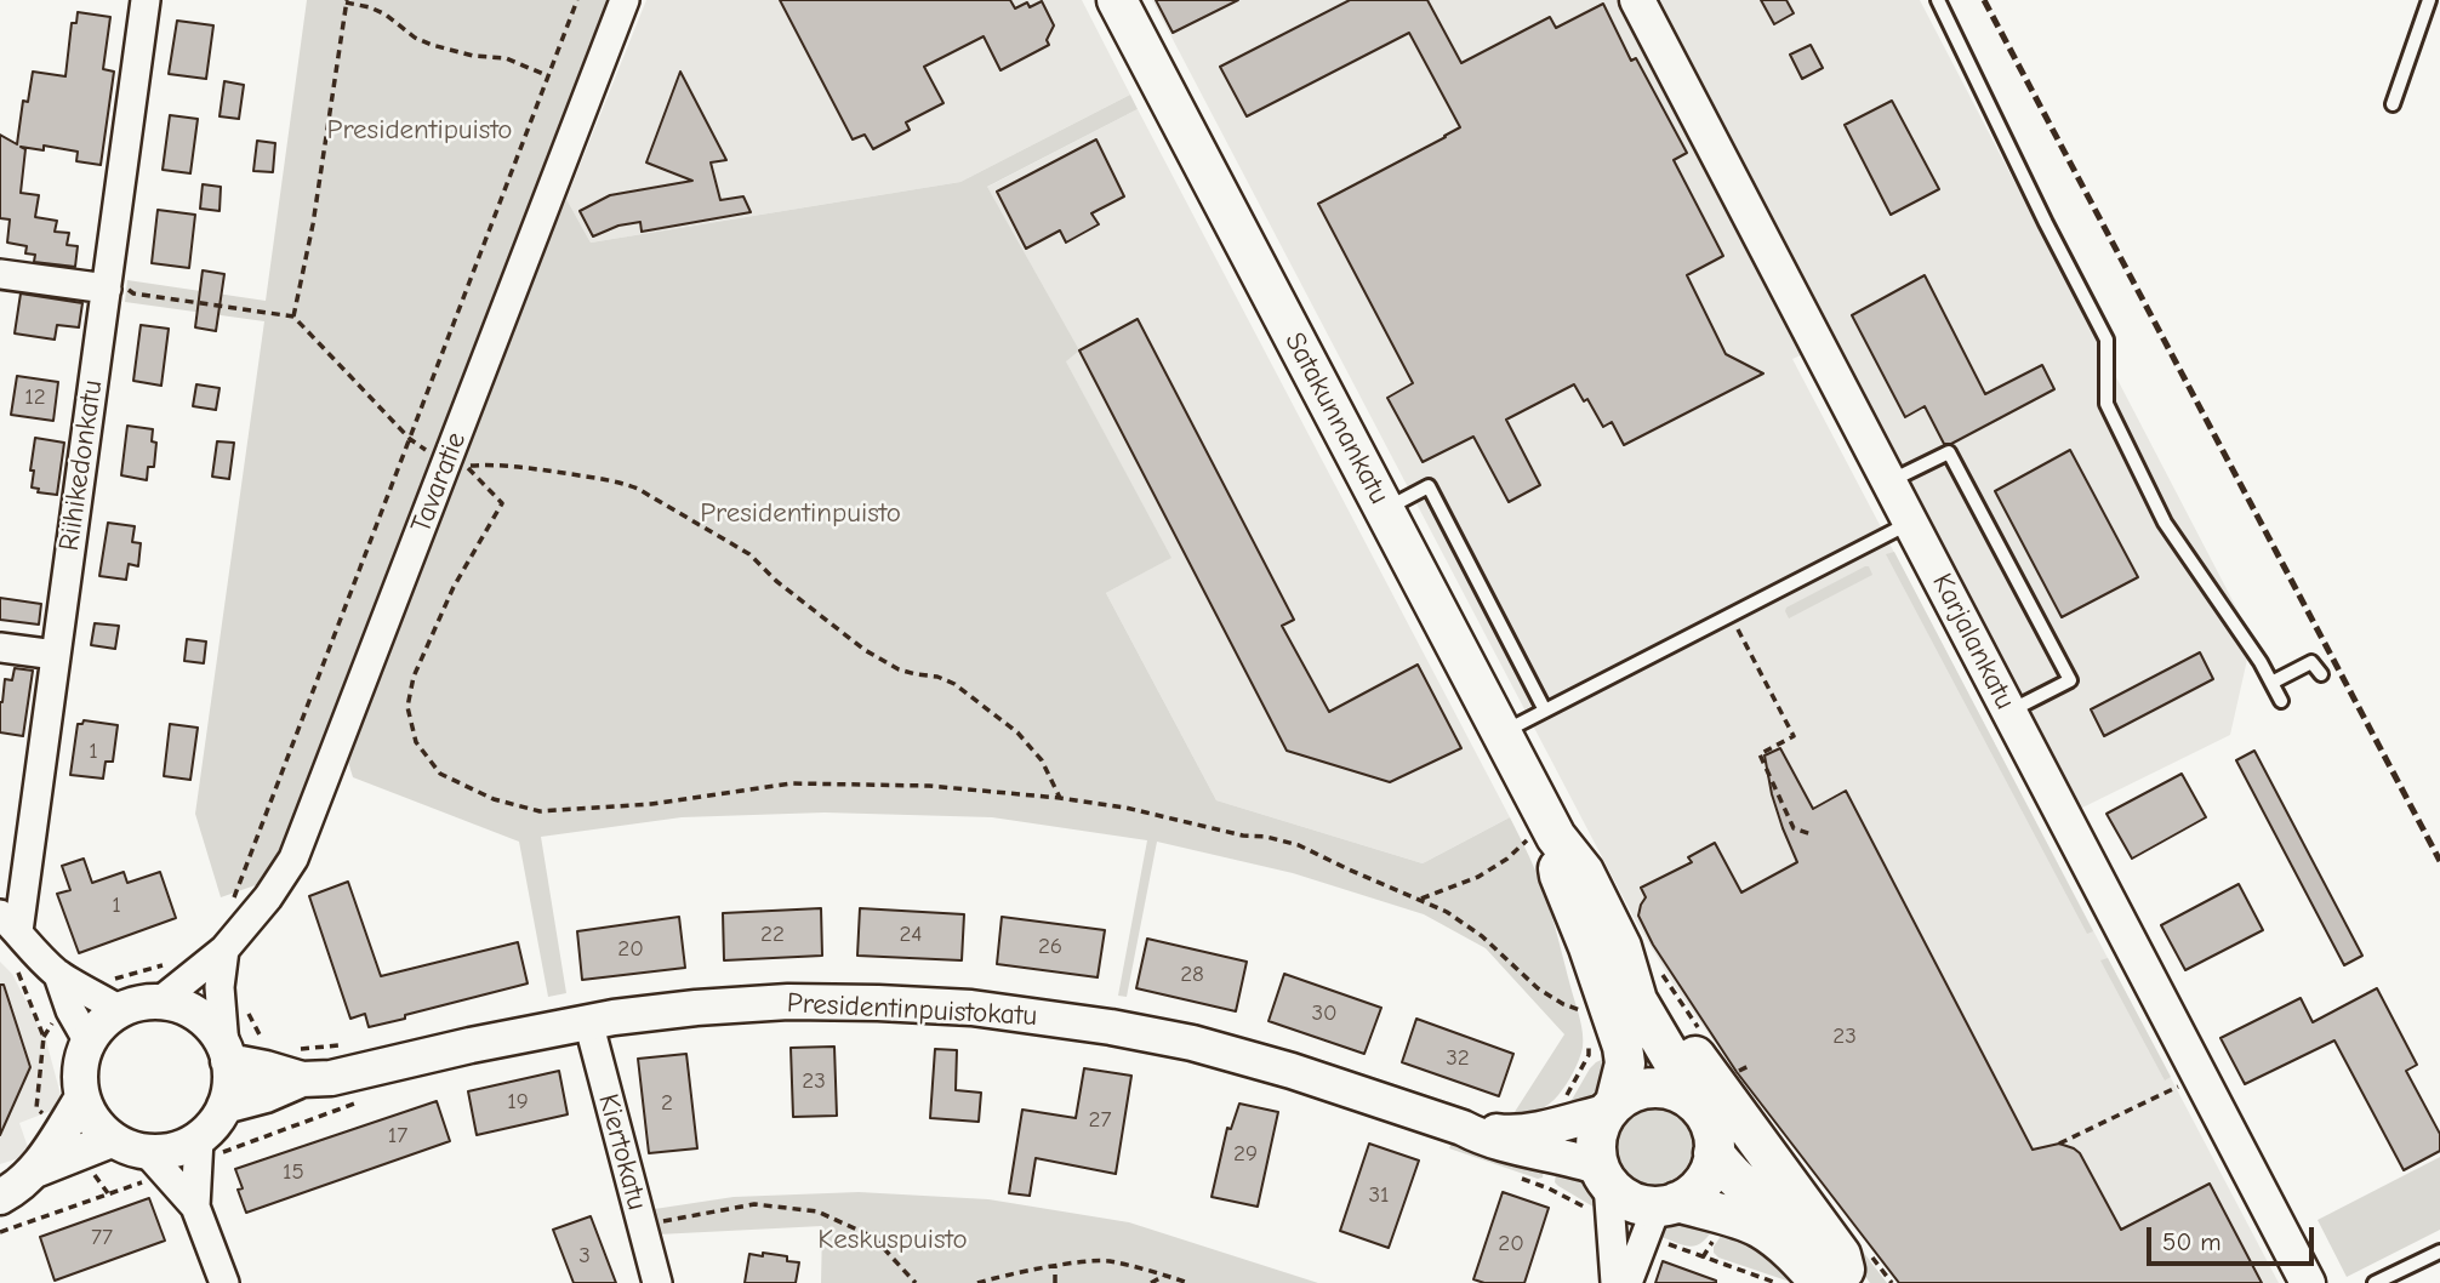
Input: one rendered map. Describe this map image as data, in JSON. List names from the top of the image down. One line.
{"streets":{"main road":["Satakunnankatu"],"street":["Riihikedonkatu","Tavaratie","Karjalankatu","Presidentinpuistokatu","Kiertokatu"]},"crossings":[["Satakunnankatu","Presidentinpuistokatu"],["Tavaratie","Presidentinpuistokatu"],["Presidentinpuistokatu","Kiertokatu"]],"parks":["Presidentipuisto","Presidentinpuisto","Keskuspuisto"],"house_numbers":["12","1","1","22","24","26","20","28","30","23","32","23","19","2","27","17","29","15","31","77","20","3"],"scale_bar":"50 m"}
